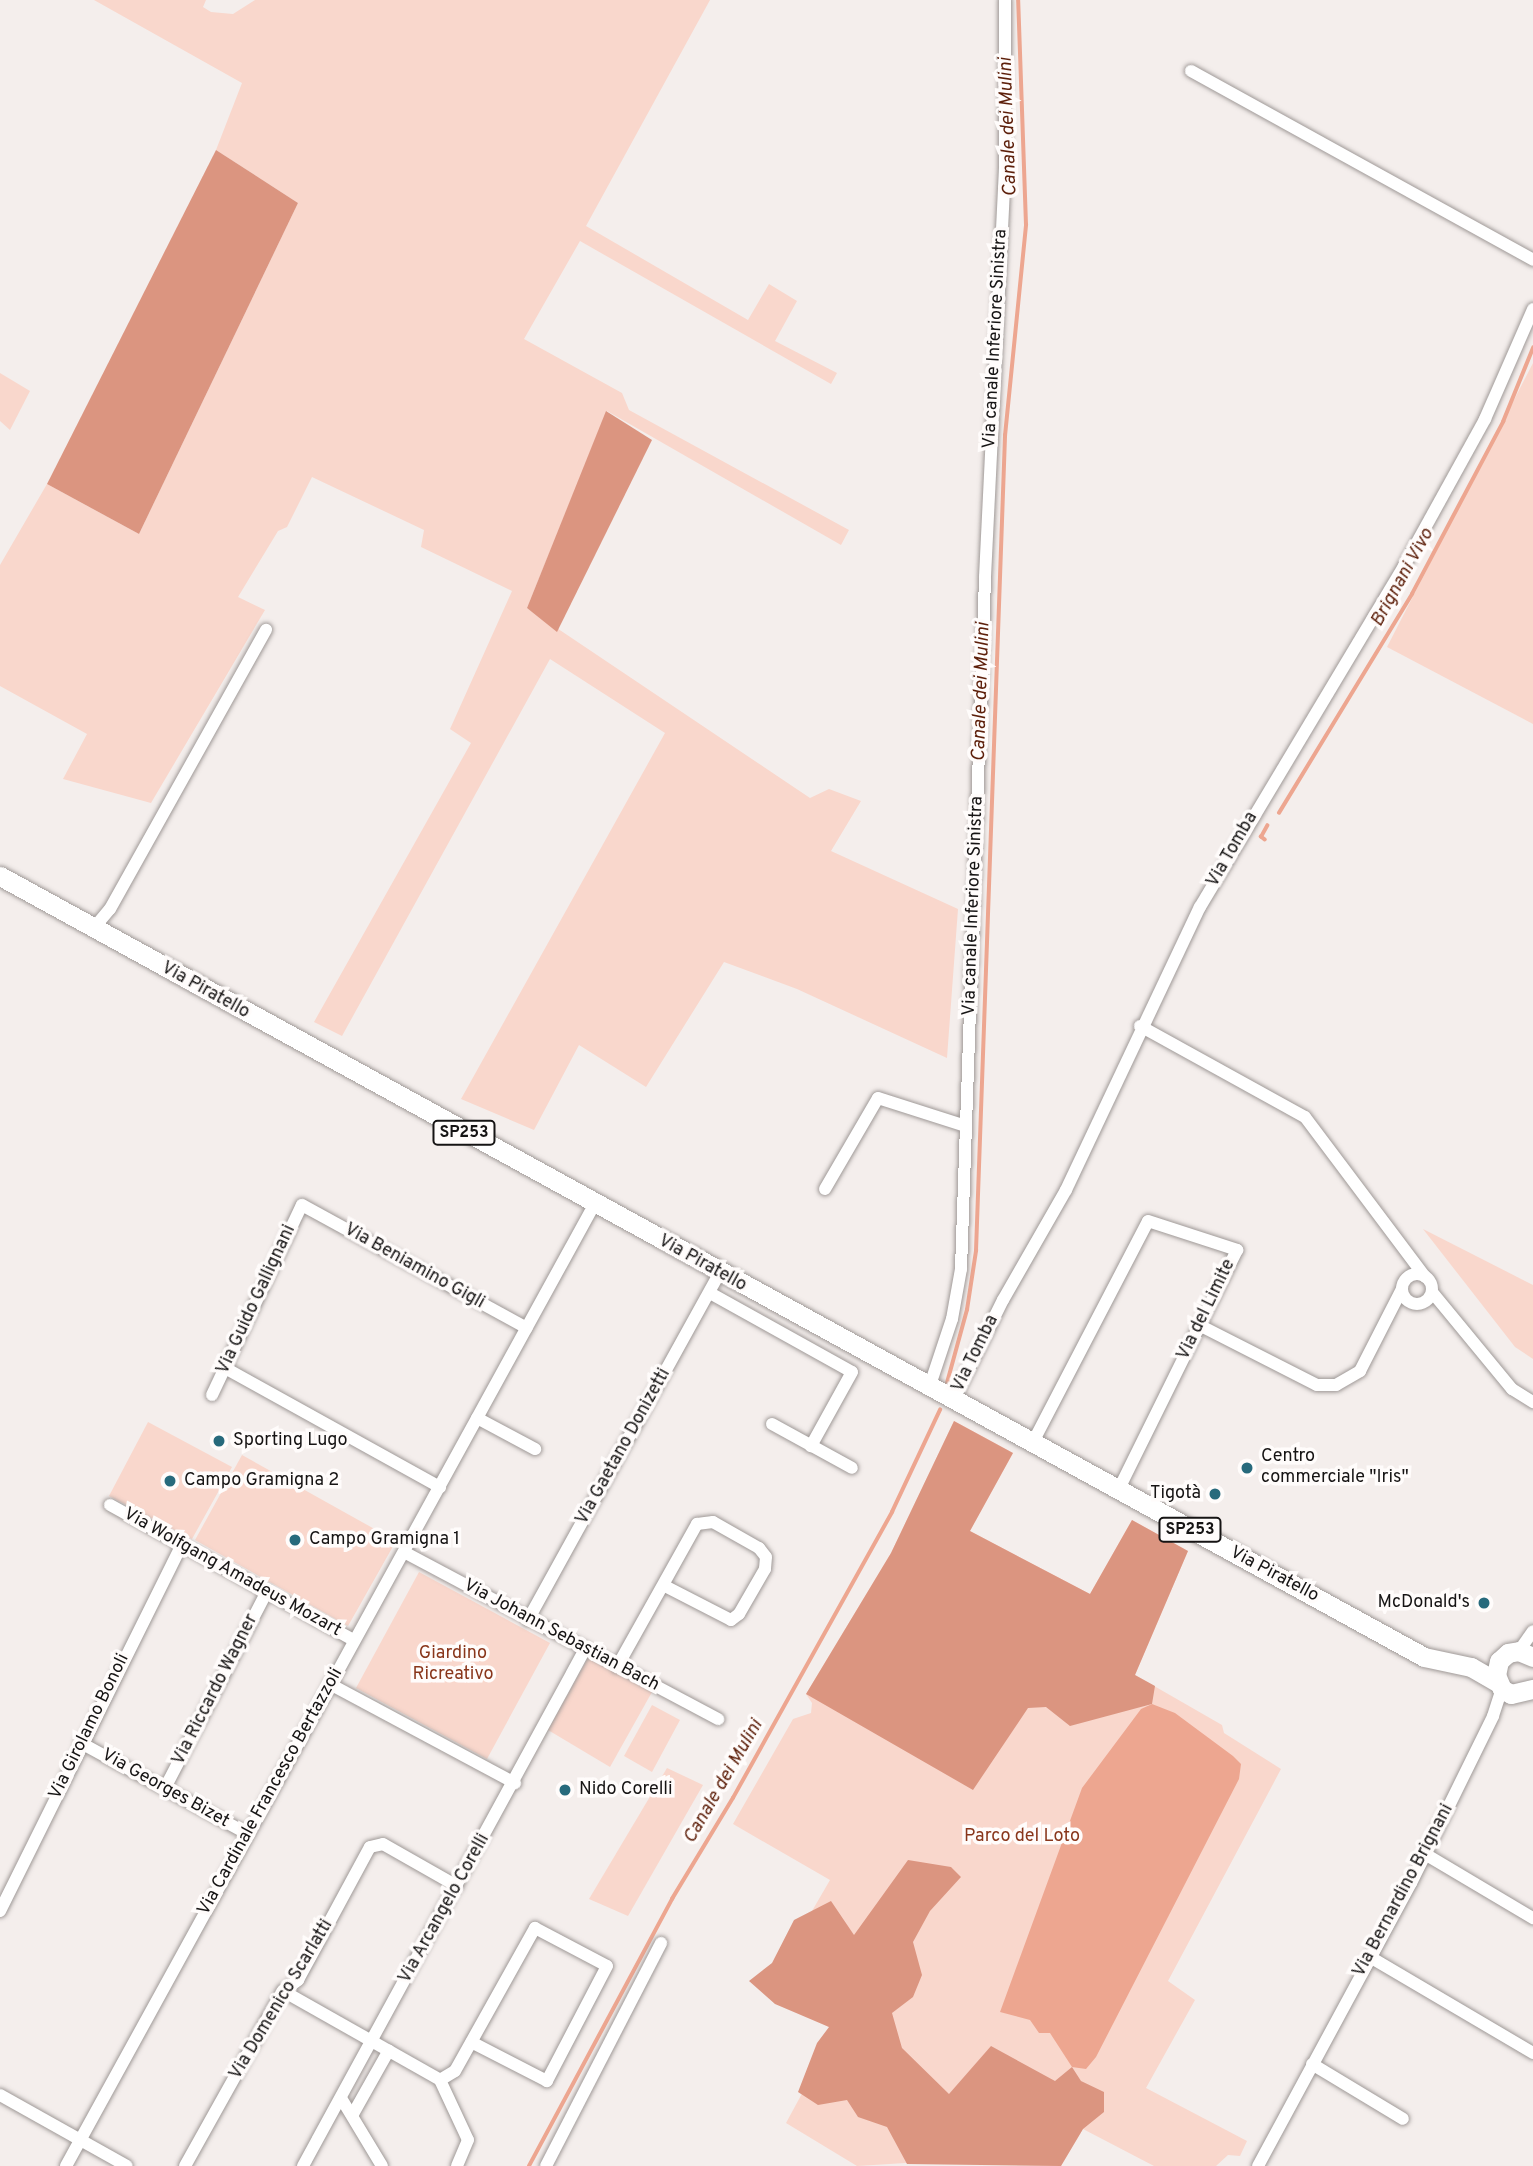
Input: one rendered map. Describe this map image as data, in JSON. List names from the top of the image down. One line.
{"streets":{"main road":["Via Piratello","SP253"],"street":["Via canale Inferiore Sinistra","Via Tomba","Via Beniamino Gigli","Via Guido Gallignani","Via del Limite","Via Gaetano Donizetti","Via Wolfgang Amadeus Mozart","Via Johann Sebastian Bach","Via Riccardo Wagner","Via Girolamo Bonoli","Via Georges Bizet","Via Cardinale Francesco Bertazzoli","Via Bernardino Brignani","Via Arcangelo Corelli","Via Domenico Scarlatti"]},"crossings":[["Via canale Inferiore Sinistra","Via Piratello"],["Via Tomba","Via Piratello"],["Via Piratello","Via del Limite"],["Via Piratello","Via Gaetano Donizetti"],["Via Piratello","Via Cardinale Francesco Bertazzoli"],["Via Piratello","Via Bernardino Brignani"],["Via Beniamino Gigli","Via Guido Gallignani"],["Via Beniamino Gigli","Via Cardinale Francesco Bertazzoli"],["Via Gaetano Donizetti","Via Johann Sebastian Bach"],["Via Wolfgang Amadeus Mozart","Via Riccardo Wagner"],["Via Wolfgang Amadeus Mozart","Via Girolamo Bonoli"],["Via Wolfgang Amadeus Mozart","Via Cardinale Francesco Bertazzoli"],["Via Johann Sebastian Bach","Via Cardinale Francesco Bertazzoli"],["Via Johann Sebastian Bach","Via Arcangelo Corelli"],["Via Riccardo Wagner","Via Georges Bizet"],["Via Girolamo Bonoli","Via Georges Bizet"],["Via Georges Bizet","Via Cardinale Francesco Bertazzoli"],["Via Arcangelo Corelli","Via Domenico Scarlatti"]],"water":["Canale dei Mulini","Brignani Vivo"],"parks":["Giardino Ricreativo","Parco del Loto"],"places":["Sporting Lugo","Centro commerciale \"Iris\"","Campo Gramigna 2","Tigotà","Campo Gramigna 1","McDonald's","Nido Corelli"]}
